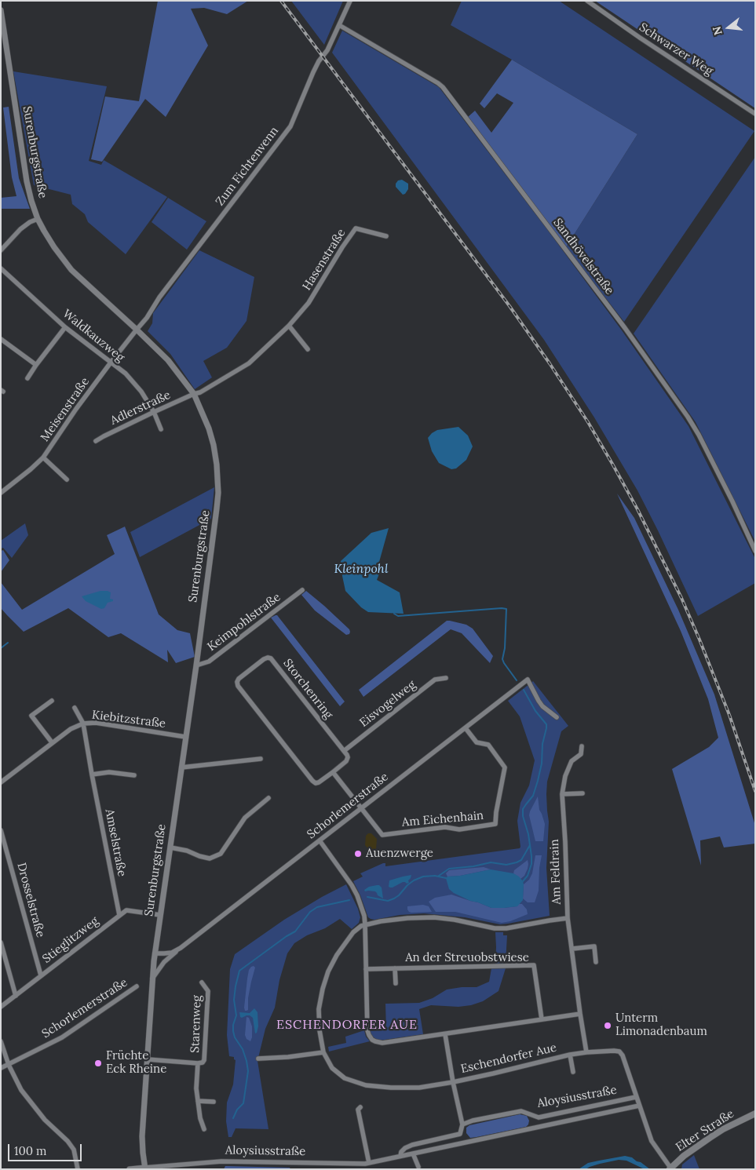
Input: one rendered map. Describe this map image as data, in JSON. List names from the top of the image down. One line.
{"streets":{"main road":["Elter Straße"],"street":["Schwarzer Weg","Surenburgstraße","Zum Fichtenvenn","Sandhövelstraße","Hasenstraße","Waldkauzweg","Adlerstraße","Meisenstraße","Keimpohlstraße","Storchenring","Eisvogelweg","Kiebitzstraße","Schorlemerstraße","Am Eichenhain","Amselstraße","Am Feldrain","Drosselstraße","Stieglitzweg","An der Streuobstwiese","Starenweg","Eschendorfer Aue","Aloysiusstraße"]},"crossings":[["Surenburgstraße","Zum Fichtenvenn"],["Surenburgstraße","Hasenstraße"],["Surenburgstraße","Adlerstraße"],["Surenburgstraße","Meisenstraße"],["Surenburgstraße","Keimpohlstraße"],["Surenburgstraße","Kiebitzstraße"],["Surenburgstraße","Schorlemerstraße"],["Surenburgstraße","Stieglitzweg"],["Surenburgstraße","Starenweg"],["Surenburgstraße","Aloysiusstraße"],["Zum Fichtenvenn","Sandhövelstraße"],["Zum Fichtenvenn","Meisenstraße"],["Hasenstraße","Adlerstraße"],["Waldkauzweg","Adlerstraße"],["Waldkauzweg","Meisenstraße"],["Storchenring","Eisvogelweg"],["Kiebitzstraße","Amselstraße"],["Schorlemerstraße","Am Eichenhain"],["Amselstraße","Stieglitzweg"],["Am Feldrain","Eschendorfer Aue"],["Drosselstraße","Stieglitzweg"],["Eschendorfer Aue","Aloysiusstraße"]],"districts":["ESCHENDORFER AUE"],"water":["Kleinpohl"],"places":["Auenzwerge","Unterm Limonadenbaum","Früchte Eck Rheine"],"scale_bar":"100 m","north":"left"}
